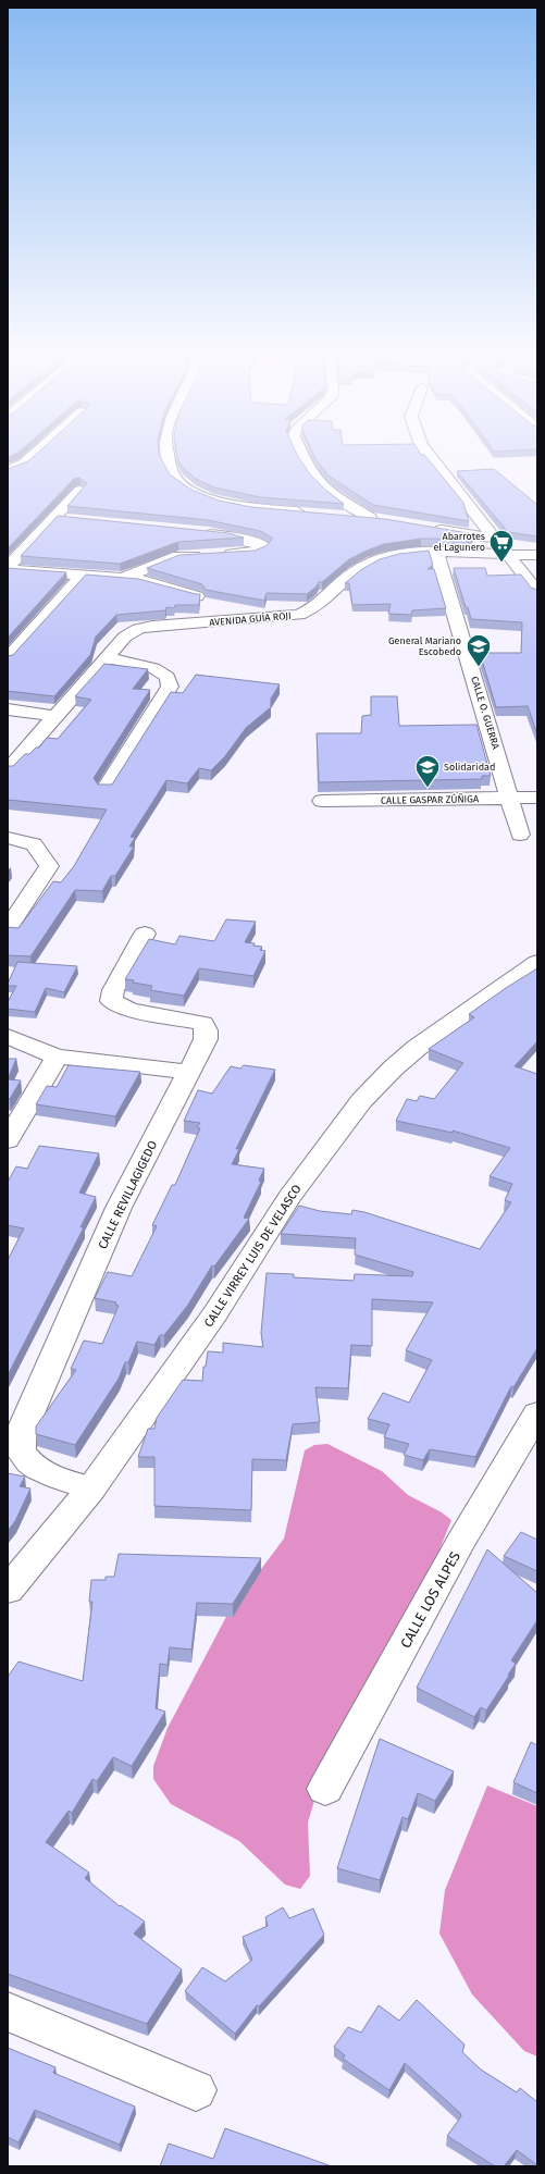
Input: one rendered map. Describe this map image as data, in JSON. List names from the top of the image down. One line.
{"streets":{"street":["AVENIDA GUÍA ROJI","CALLE O. GUERRA","CALLE GASPAR ZÚÑIGA","CALLE REVILLAGIGEDO","CALLE VIRREY LUIS DE VELASCO","CALLE LOS ALPES"]},"crossings":[["AVENIDA GUÍA ROJI","CALLE O. GUERRA"],["CALLE O. GUERRA","CALLE GASPAR ZÚÑIGA"],["CALLE REVILLAGIGEDO","CALLE VIRREY LUIS DE VELASCO"]],"places":{"supermarket":["Abarrotes el Lagunero"],"school or university":["General Mariano Escobedo","Solidaridad"]}}
